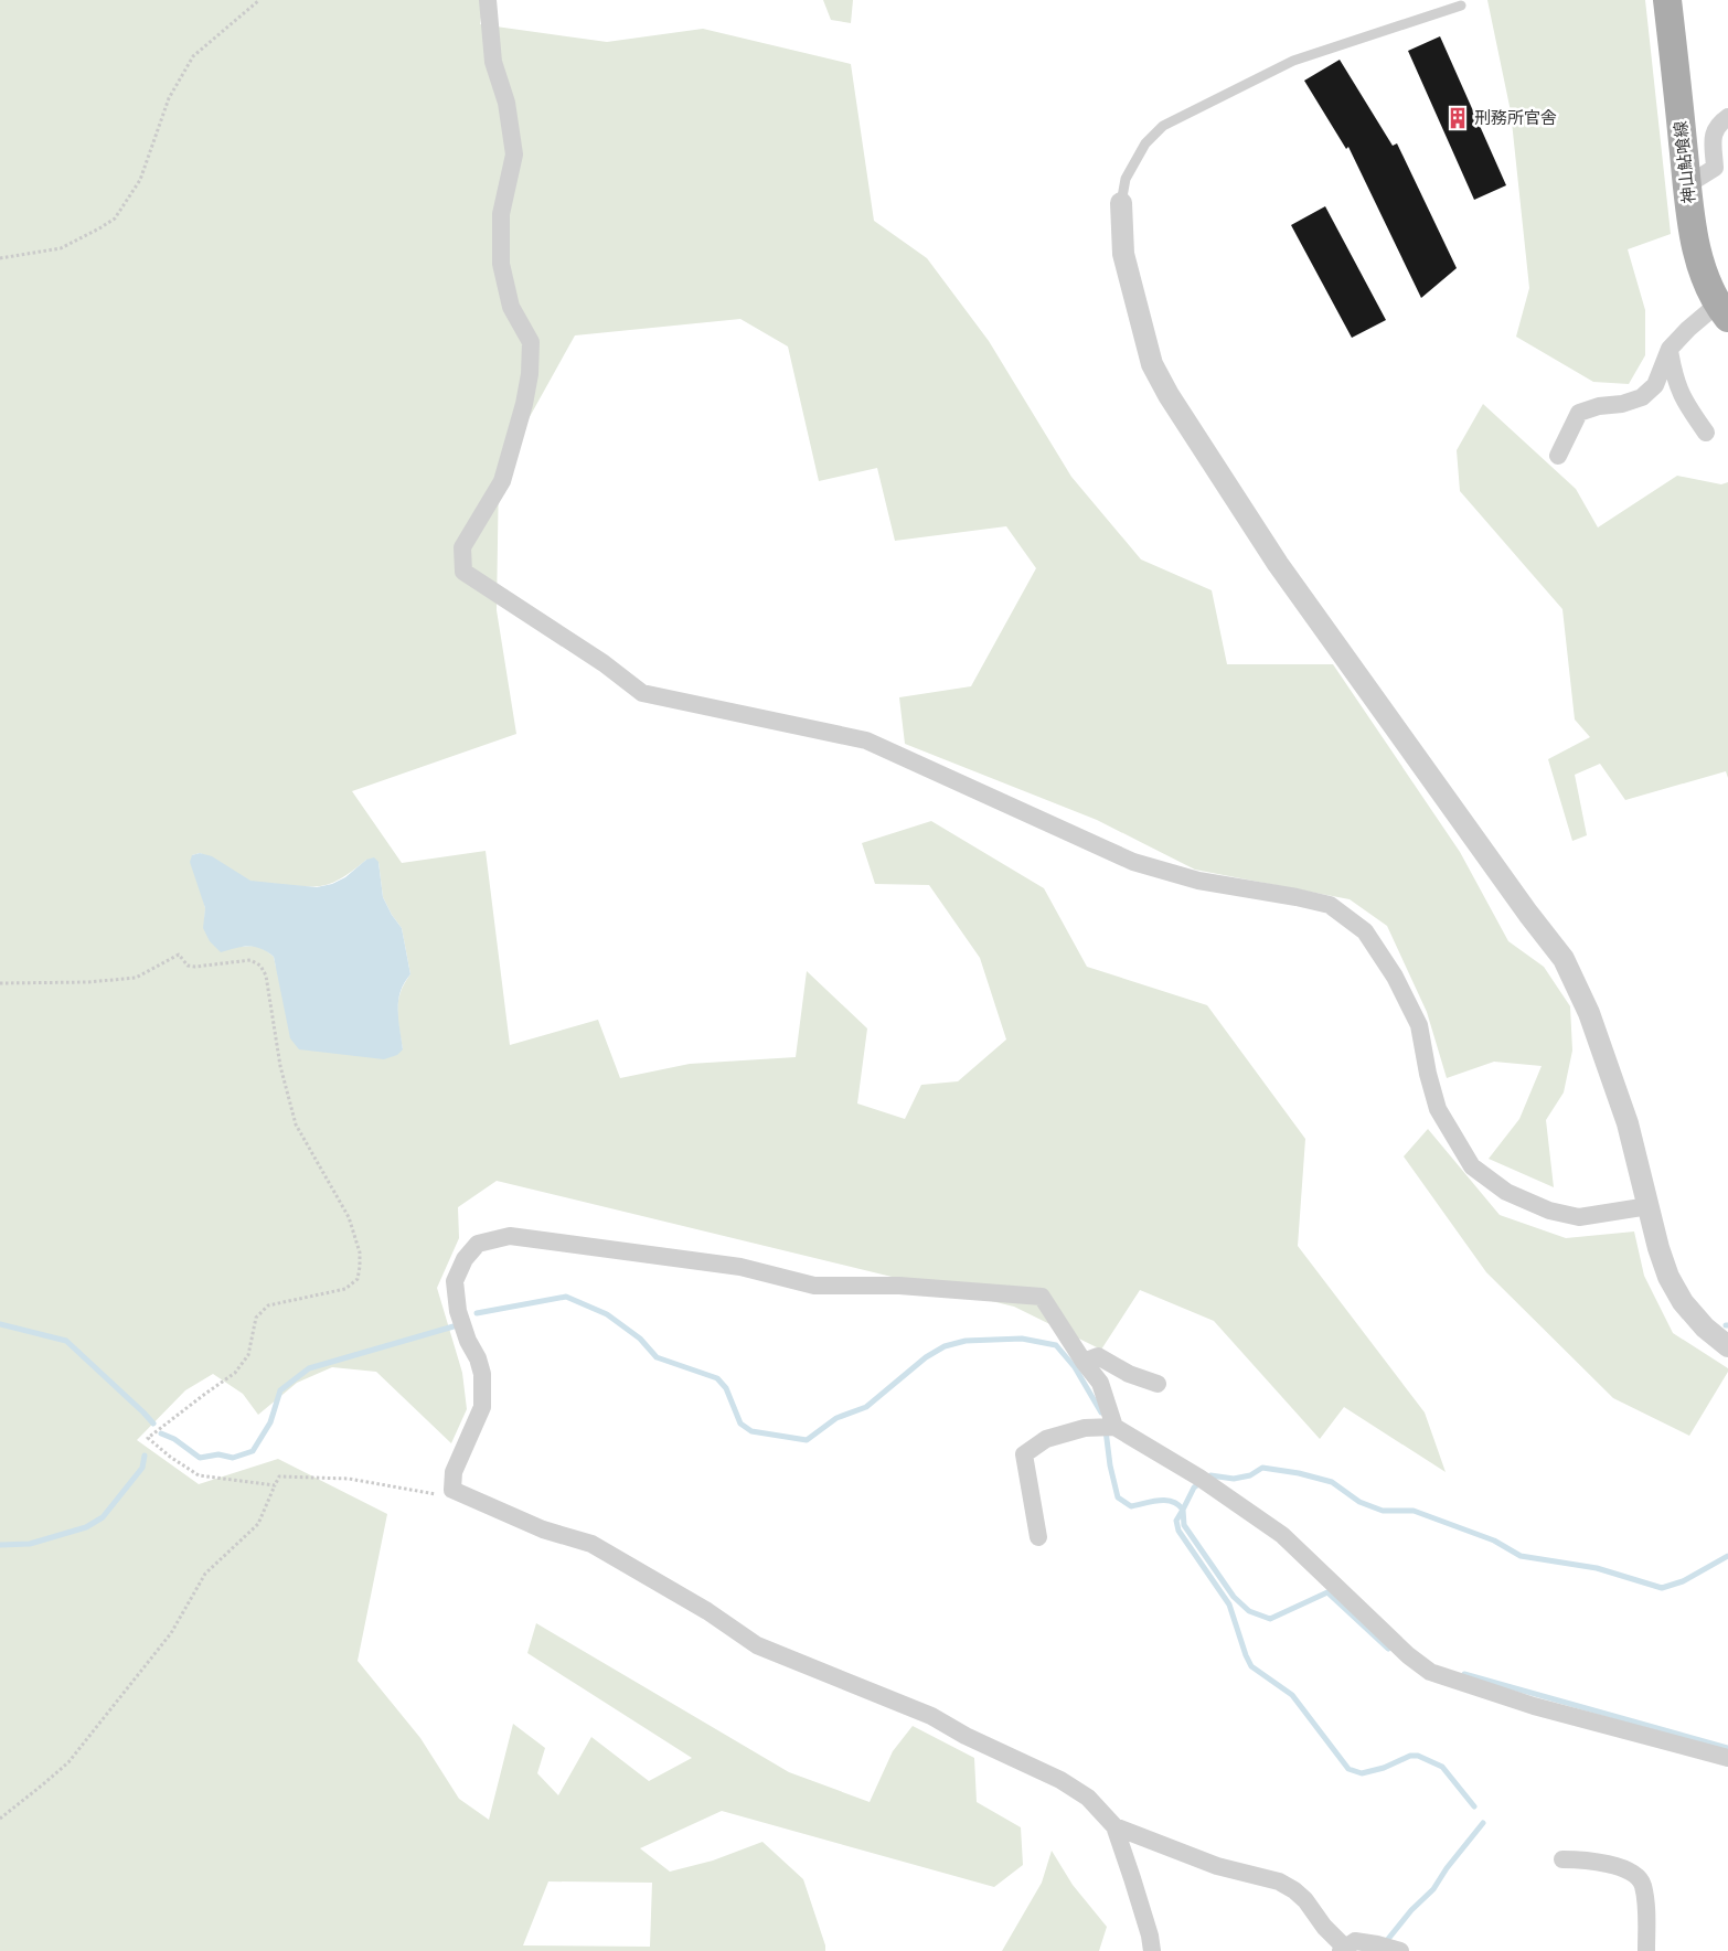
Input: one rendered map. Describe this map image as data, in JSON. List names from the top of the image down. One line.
{"streets":{"main road":["神山鮎喰線"]},"places":{"building":["刑務所官舎"]}}
